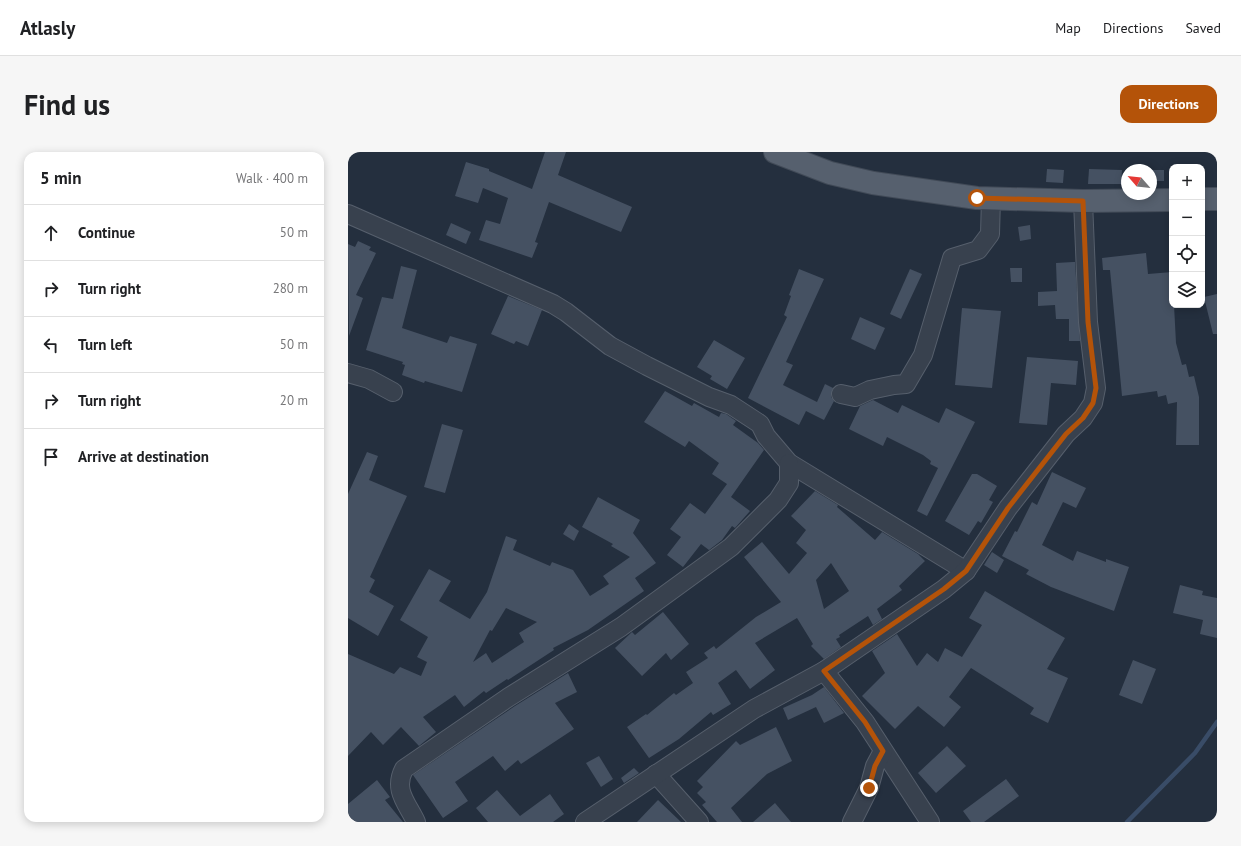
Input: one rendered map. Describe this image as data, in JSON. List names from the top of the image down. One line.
{"north":"top left","page":{"header":"Atlasly","nav":["Map","Directions","Saved"],"buttons":"Directions","title":"Find us","heading":["5 min","Walk · 400 m"],"map_buttons":["+","−"],"list":[["Continue","50 m"],["Turn right","280 m"],["Turn left","50 m"],["Turn right","20 m"],"Arrive at destination"]}}
